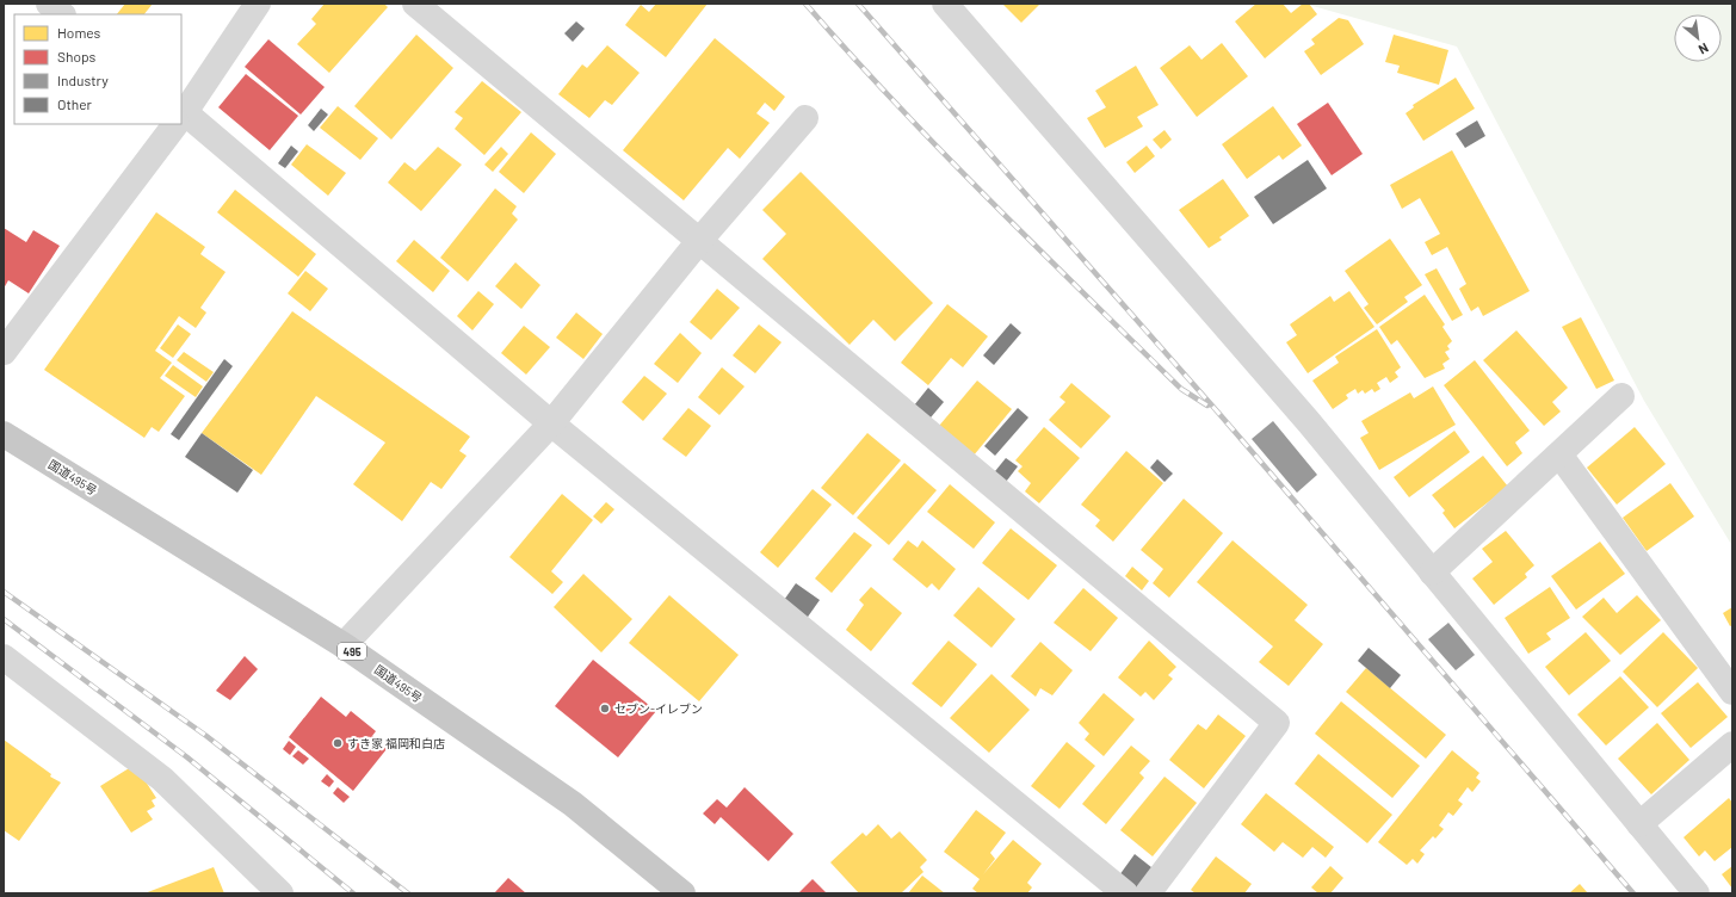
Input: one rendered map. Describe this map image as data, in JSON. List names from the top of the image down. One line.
{"streets":{"highway":["国道495号","495"]},"places":["セブン-イレブン","すき家 福岡和白店"],"legend":["Homes","Shops","Industry","Other"],"north":"bottom right"}
